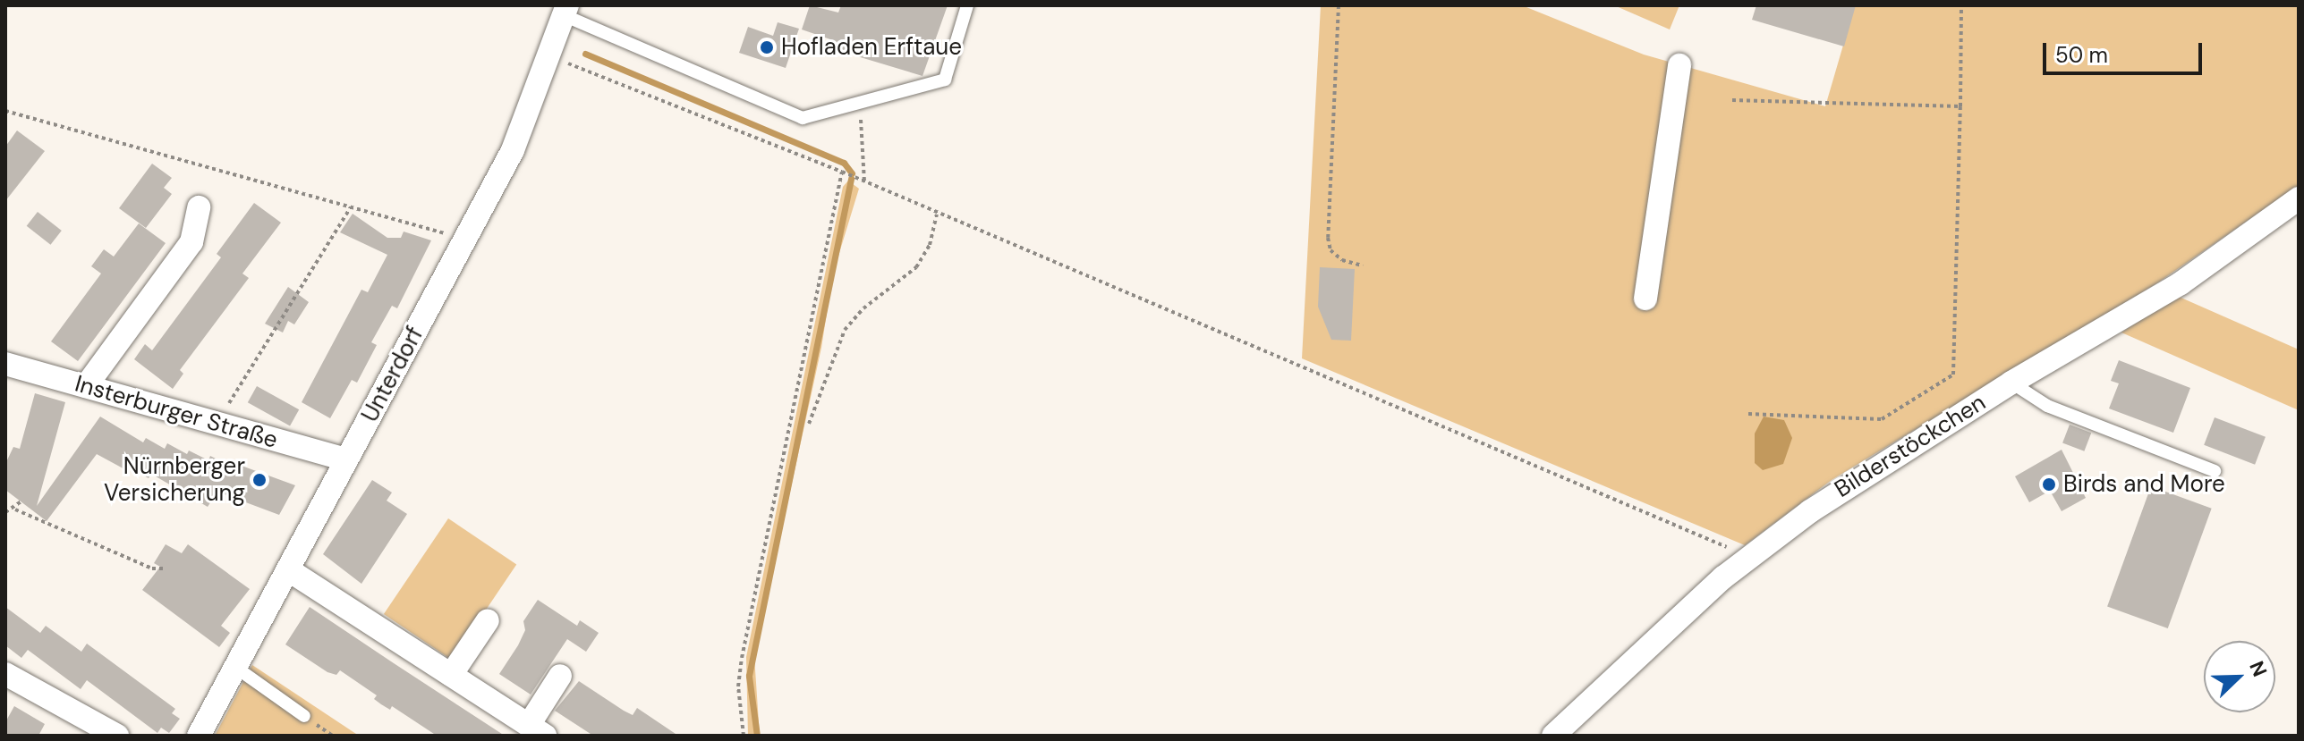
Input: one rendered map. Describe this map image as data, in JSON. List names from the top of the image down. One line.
{"streets":{"street":["Unterdorf","Insterburger Straße","Bilderstöckchen"]},"crossings":[["Unterdorf","Insterburger Straße"]],"places":["Hofladen Erftaue","Nürnberger Versicherung","Birds and More"],"scale_bar":"50 m","north":"top right"}
